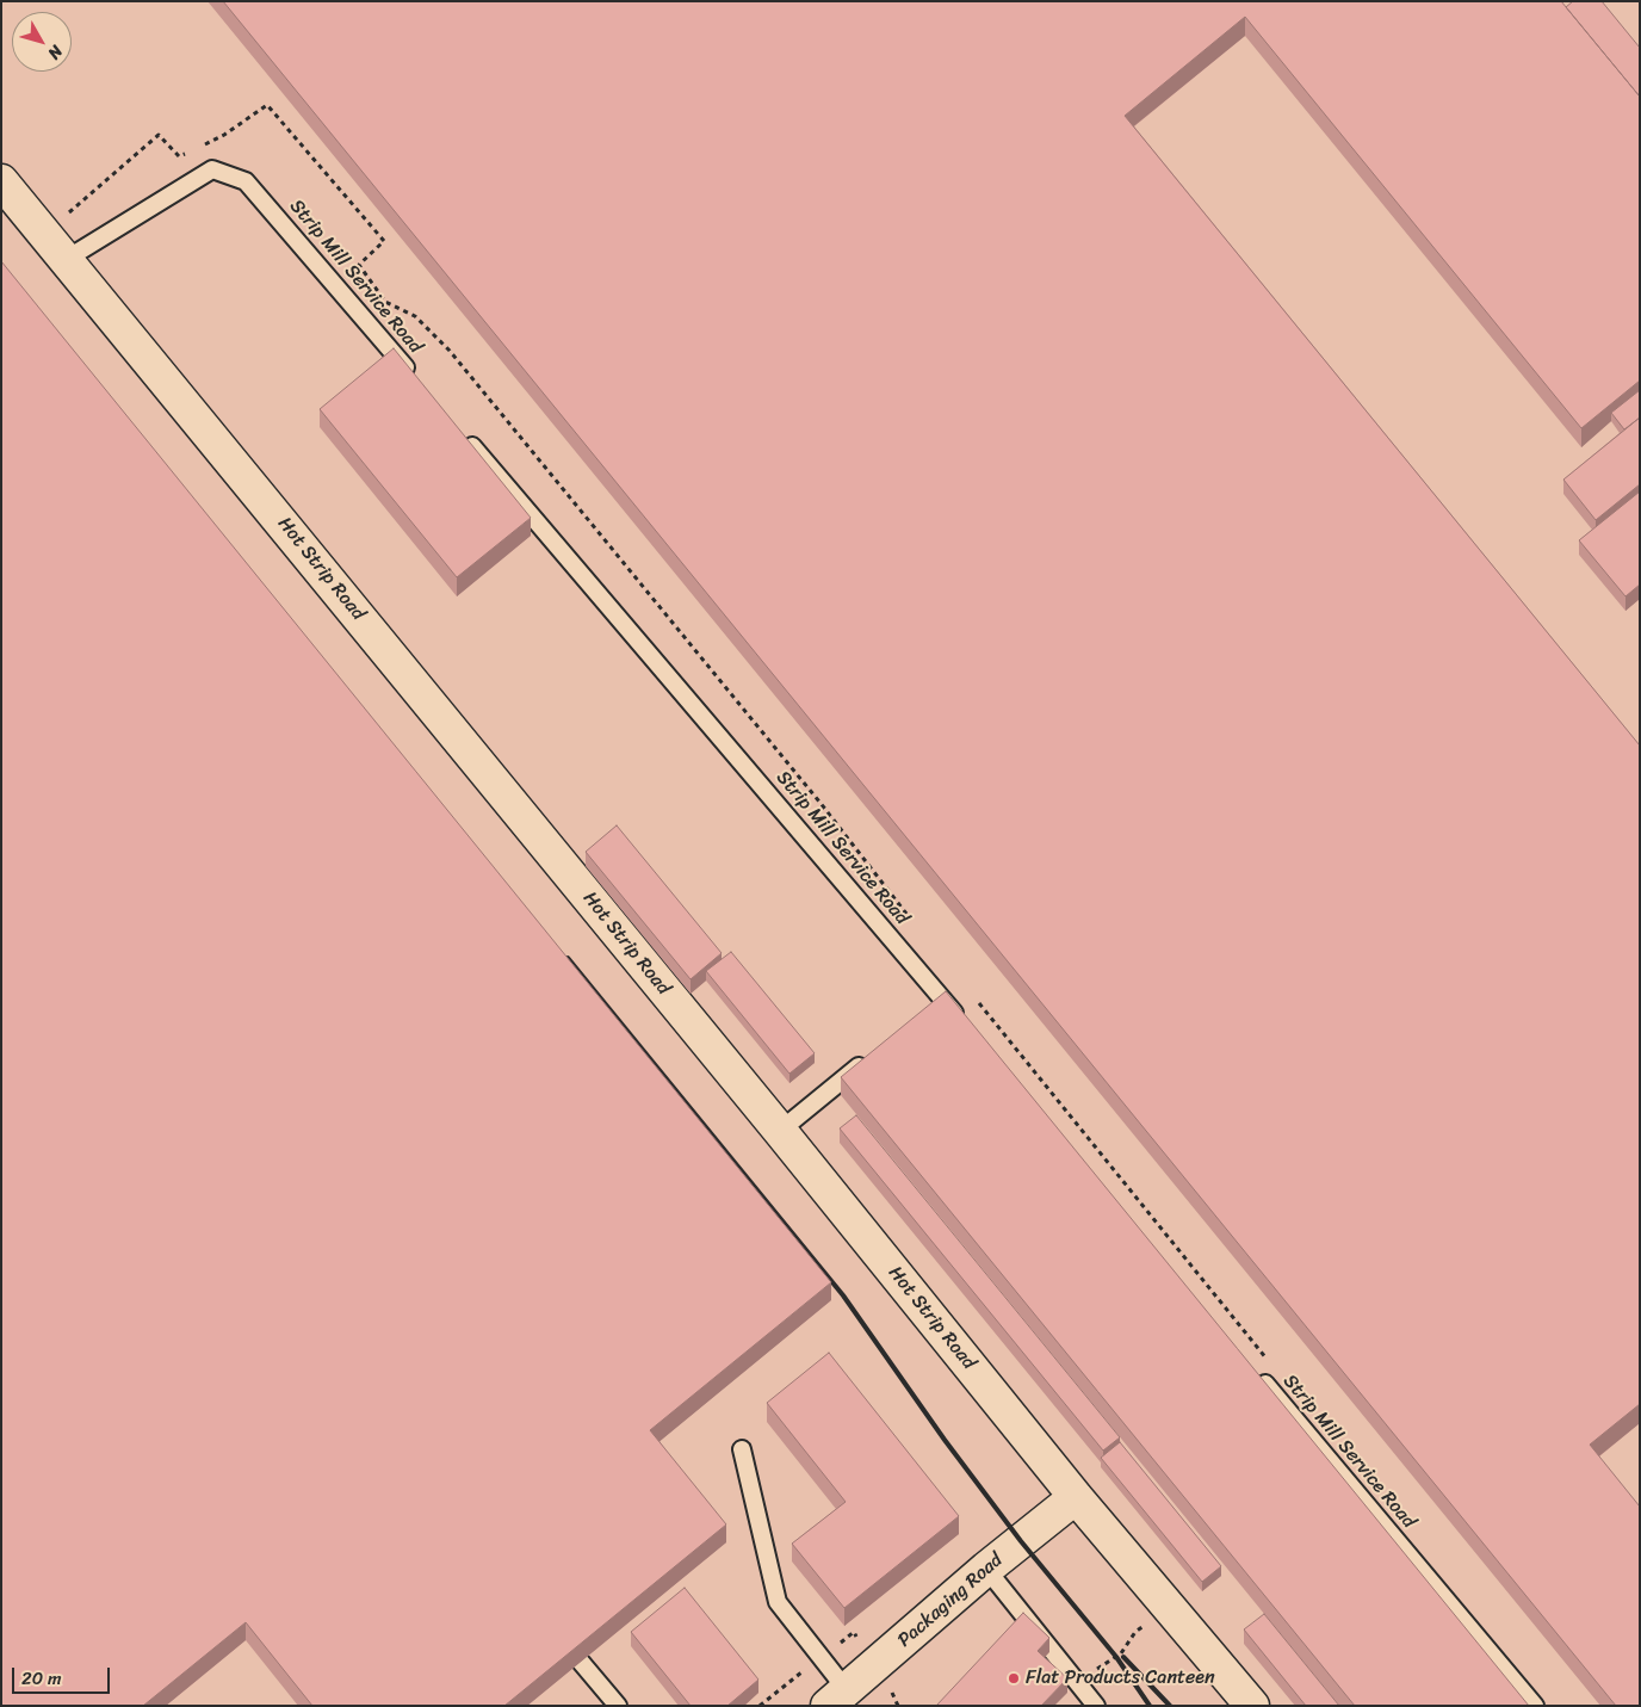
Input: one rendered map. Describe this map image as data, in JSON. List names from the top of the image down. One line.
{"streets":{"street":["Hot Strip Road","Packaging Road"],"lane":["Strip Mill Service Road"]},"crossings":[["Strip Mill Service Road","Hot Strip Road"],["Hot Strip Road","Packaging Road"]],"places":["Flat Products Canteen"],"scale_bar":"20 m","north":"bottom right"}
